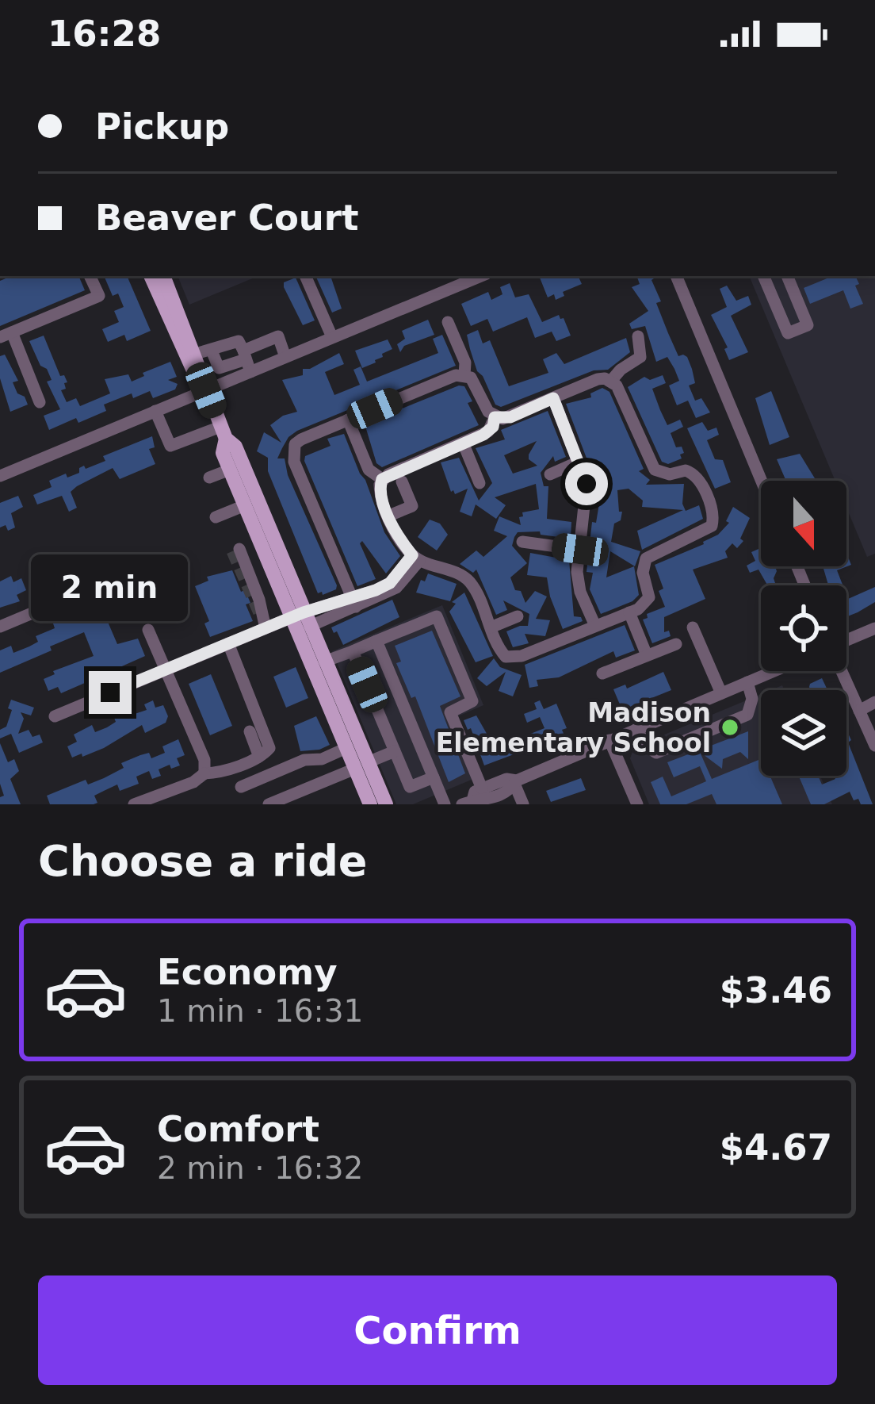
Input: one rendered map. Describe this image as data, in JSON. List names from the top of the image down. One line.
{"places":["Madison Elementary School"],"north":"bottom","page":{"status":"16:28","banner":["Pickup","Beaver Court"],"bubble":"2 min","heading":"Choose a ride","list":[{"name":"Economy","note":"1 min · 16:31","value":"$3.46"},{"name":"Comfort","note":"2 min · 16:32","value":"$4.67"}],"buttons":"Confirm"}}
